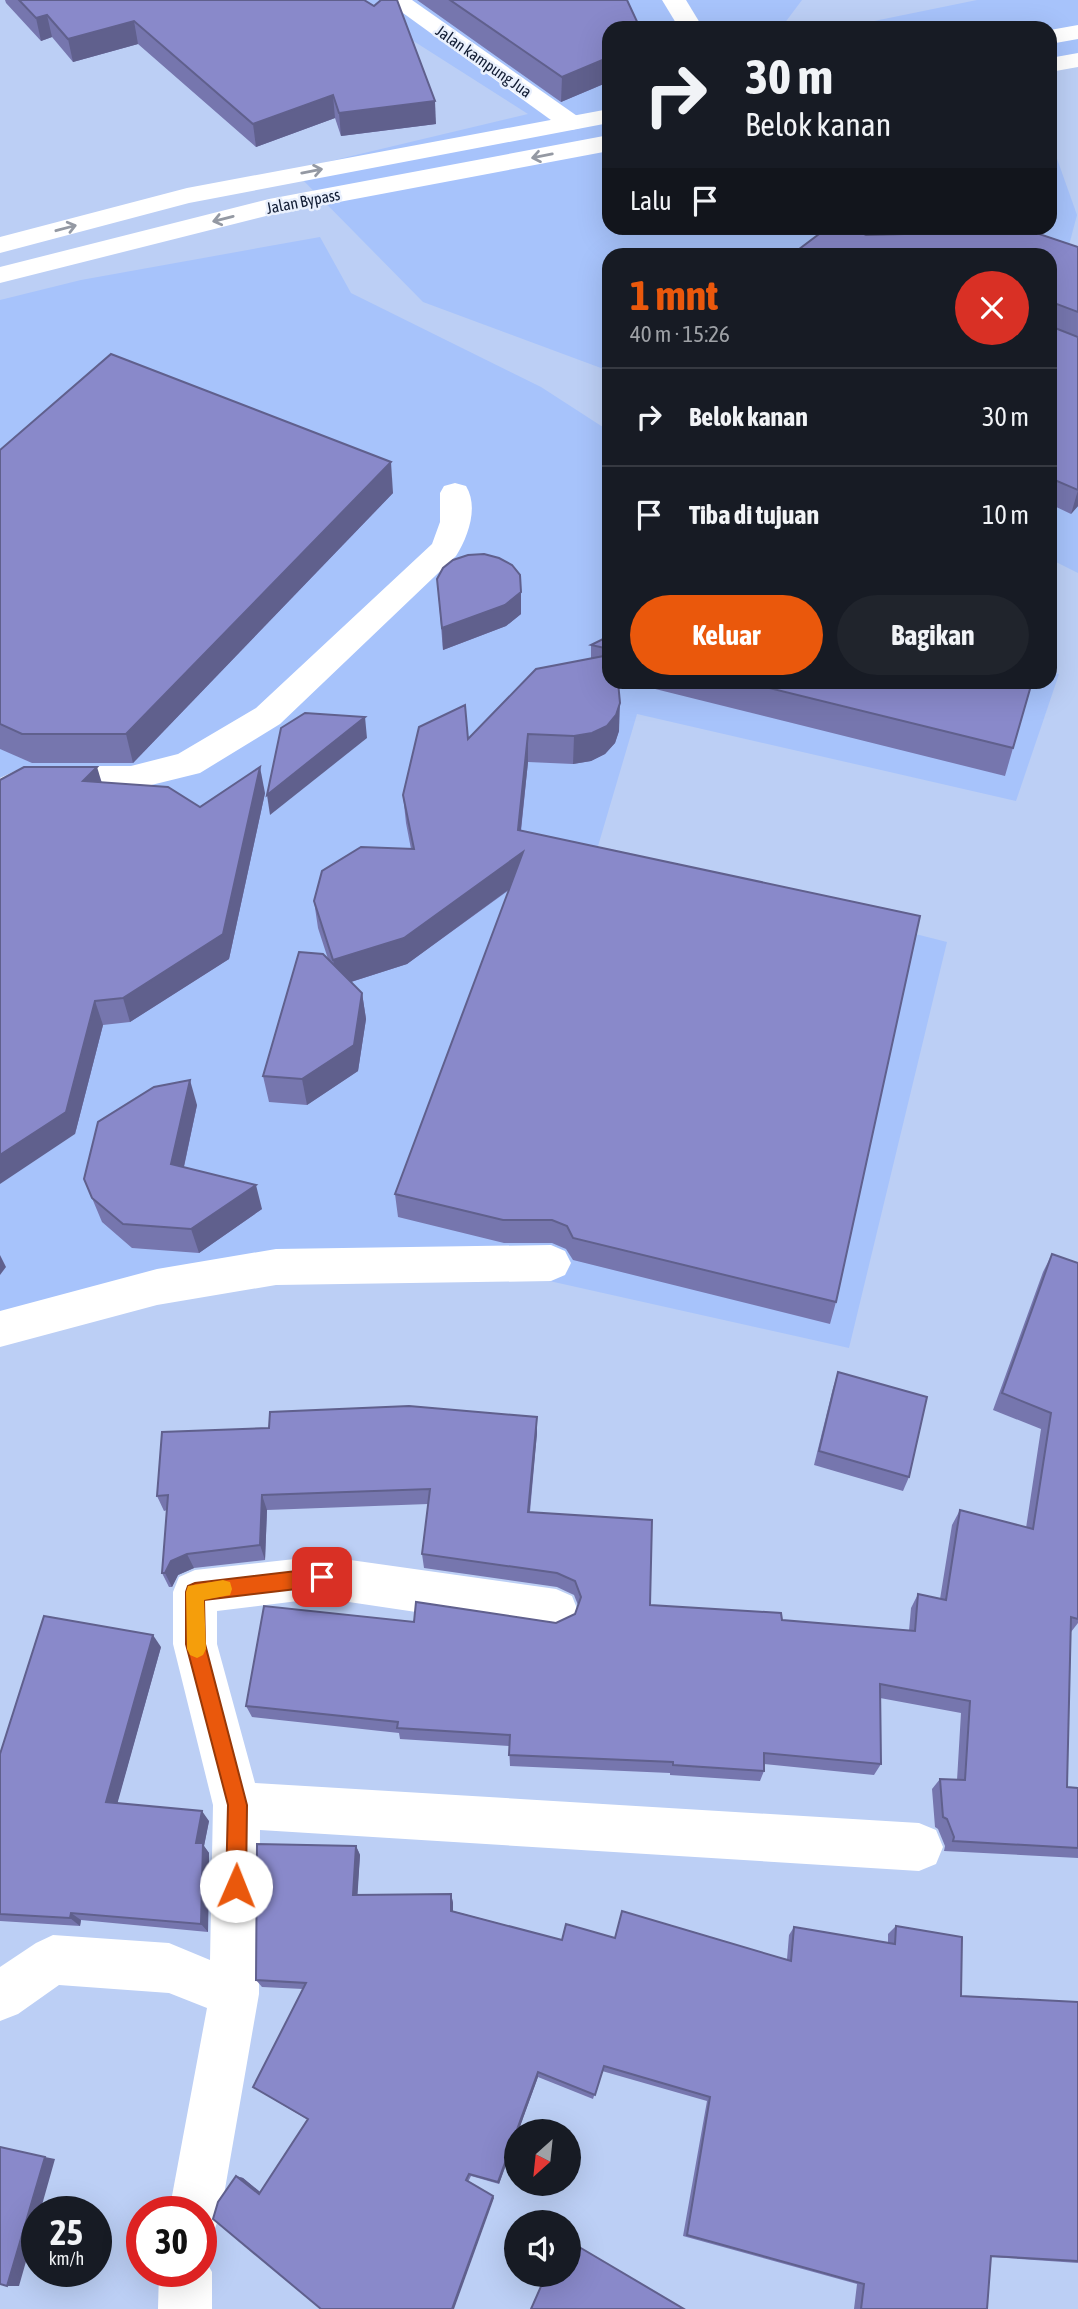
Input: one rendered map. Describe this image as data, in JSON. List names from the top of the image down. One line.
{"streets":{"main road":["Jalan kampung Jua","Jalan Bypass"]},"crossings":[["Jalan kampung Jua","Jalan Bypass"]],"north":"bottom left","page":{"turn":["30 m","Belok kanan"],"then":"Lalu","heading":["1 mnt","40 m · 15:26"],"list":[{"name":"Belok kanan","value":"30 m"},{"name":"Tiba di tujuan","value":"10 m"}],"buttons":["Keluar","Bagikan"],"speed":"25 km/h","limit":"30"}}
